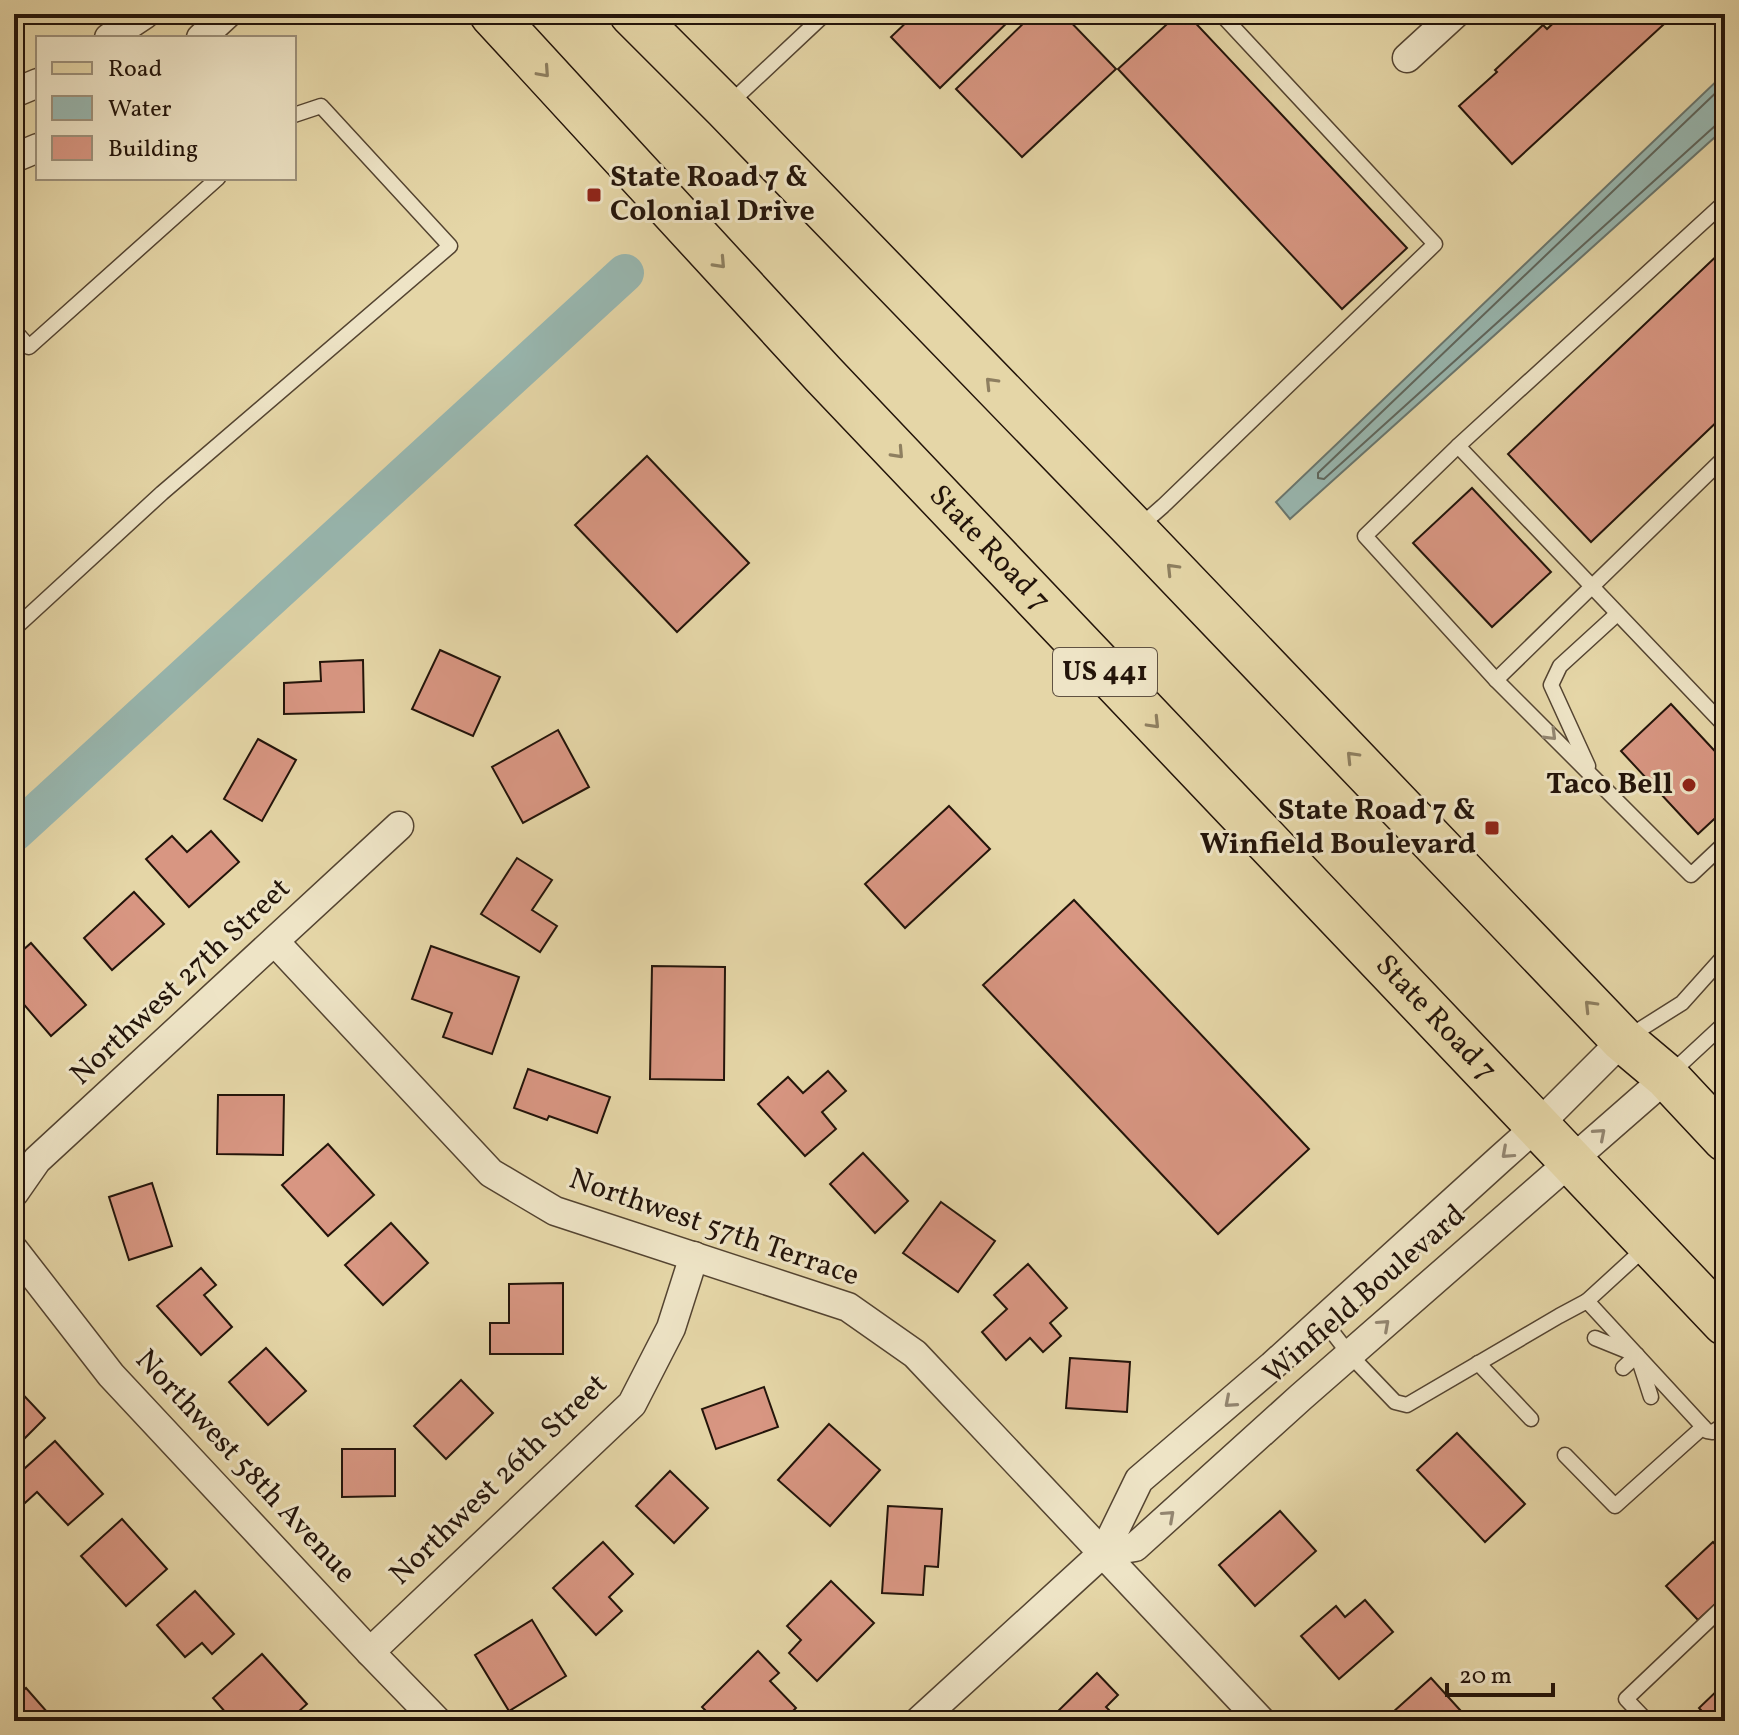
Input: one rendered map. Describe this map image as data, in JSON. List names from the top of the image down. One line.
{"streets":{"main road":["State Road 7","US 441"],"street":["Northwest 27th Street","Northwest 57th Terrace","Winfield Boulevard","Northwest 58th Avenue","Northwest 26th Street"]},"crossings":[["State Road 7","Winfield Boulevard"],["Northwest 27th Street","Northwest 57th Terrace"],["Northwest 57th Terrace","Winfield Boulevard"],["Northwest 57th Terrace","Northwest 26th Street"],["Northwest 58th Avenue","Northwest 26th Street"]],"places":{"transit":["State Road 7 & Colonial Drive","State Road 7 & Winfield Boulevard"],"other":["Taco Bell"]},"legend":["Road","Water","Building"],"scale_bar":"20 m"}
